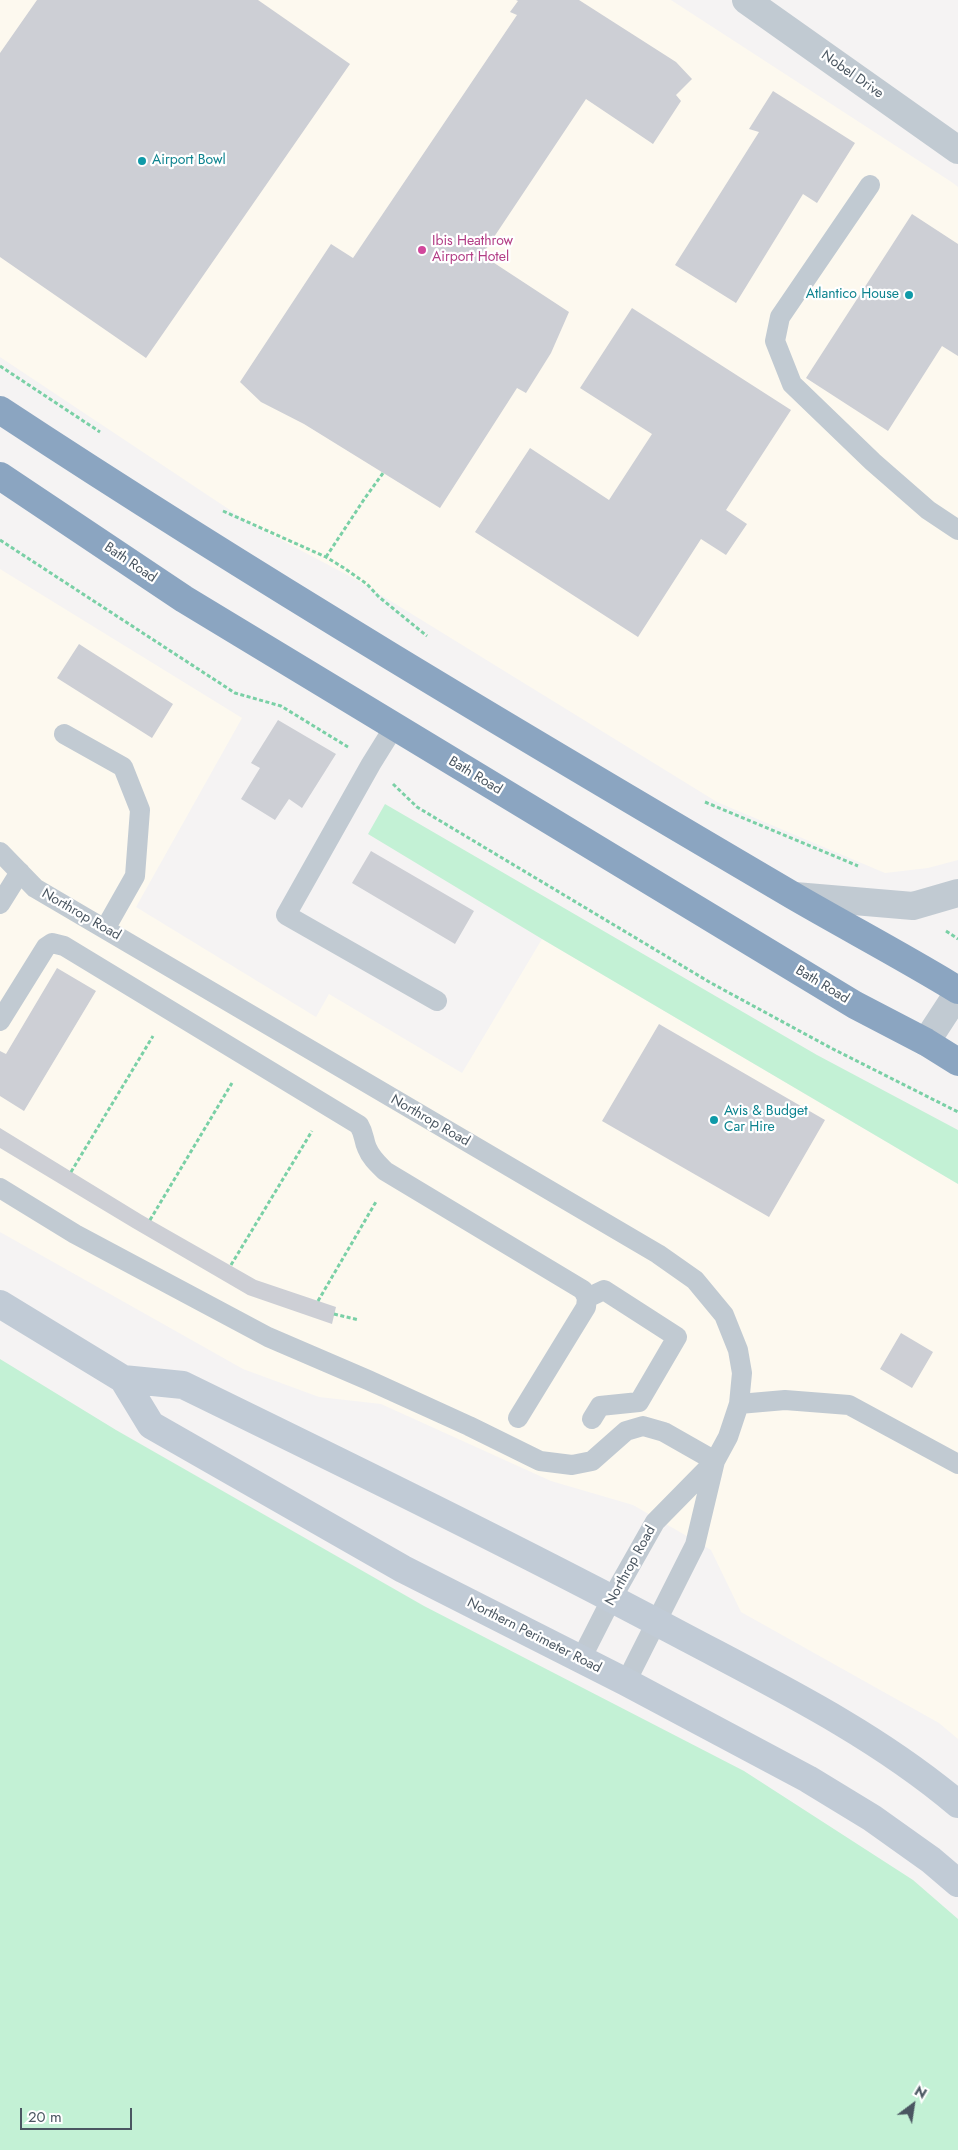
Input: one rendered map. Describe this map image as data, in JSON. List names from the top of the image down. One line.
{"streets":{"highway":["Bath Road"],"street":["Nobel Drive","Northern Perimeter Road"],"lane":["Northrop Road"]},"crossings":[["Northrop Road","Northern Perimeter Road"]],"places":["Airport Bowl","Ibis Heathrow Airport Hotel","Atlantico House","Avis & Budget Car Hire"],"scale_bar":"20 m","north":"top right"}
